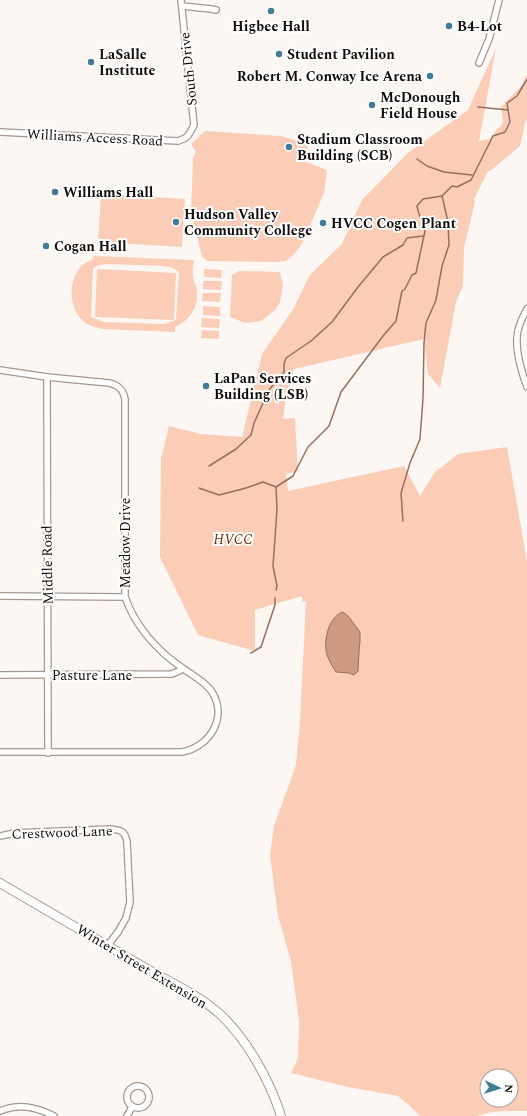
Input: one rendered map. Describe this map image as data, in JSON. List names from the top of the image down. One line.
{"streets":{"main road":["Winter Street Extension"],"street":["South Drive","Williams Access Road","Meadow Drive","Middle Road","Pasture Lane","Crestwood Lane"]},"crossings":[["South Drive","Williams Access Road"],["Meadow Drive","Middle Road"],["Meadow Drive","Pasture Lane"],["Middle Road","Pasture Lane"],["Crestwood Lane","Winter Street Extension"]],"parks":["HVCC"],"places":["Higbee Hall","B4-Lot","Student Pavilion","LaSalle Institute","Robert M. Conway Ice Arena","McDonough Field House","Stadium Classroom Building (SCB)","Williams Hall","Hudson Valley Community College","HVCC Cogen Plant","Cogan Hall","LaPan Services Building (LSB)"],"north":"right"}
